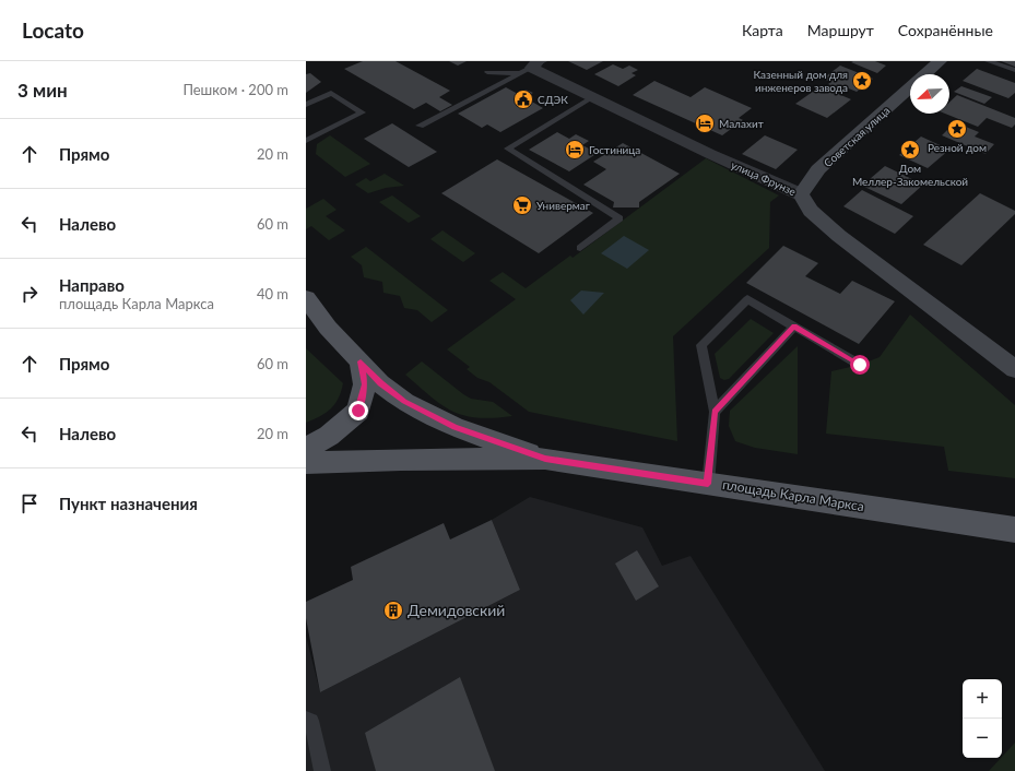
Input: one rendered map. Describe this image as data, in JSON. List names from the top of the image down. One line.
{"streets":{"main road":["площадь Карла Маркса"],"street":["Советская улица","улица Фрунзе"]},"crossings":[["Советская улица","улица Фрунзе"]],"places":{"place":["Казенный дом для инженеров завода","Резной дом","Дом Меллер-Закомельской"],"public building":["СДЭК"],"hotel":["Малахит","Гостиница"],"supermarket":["Универмаг"],"building":["Демидовский"]},"north":"bottom left","page":{"header":"Locato","nav":["Карта","Маршрут","Сохранённые"],"heading":["3 мин","Пешком · 200 m"],"list":[["Прямо","20 m"],["Налево","60 m"],["Направо","площадь Карла Маркса","40 m"],["Прямо","60 m"],["Налево","20 m"],"Пункт назначения"],"map_buttons":["+","−"]}}
